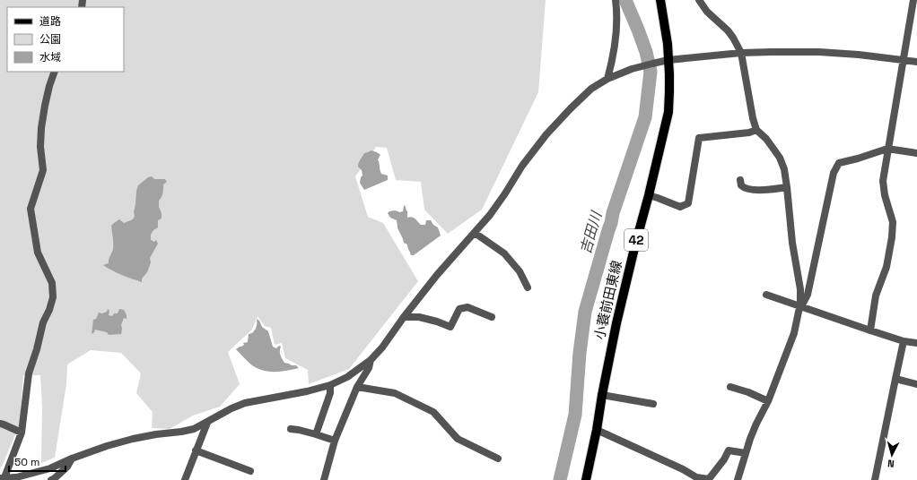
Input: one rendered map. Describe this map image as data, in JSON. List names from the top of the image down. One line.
{"streets":{"main road":["42","小蓑前田東線"]},"water":["吉田川"],"legend":["道路","公園","水域"],"scale_bar":"50 m","north":"bottom"}
